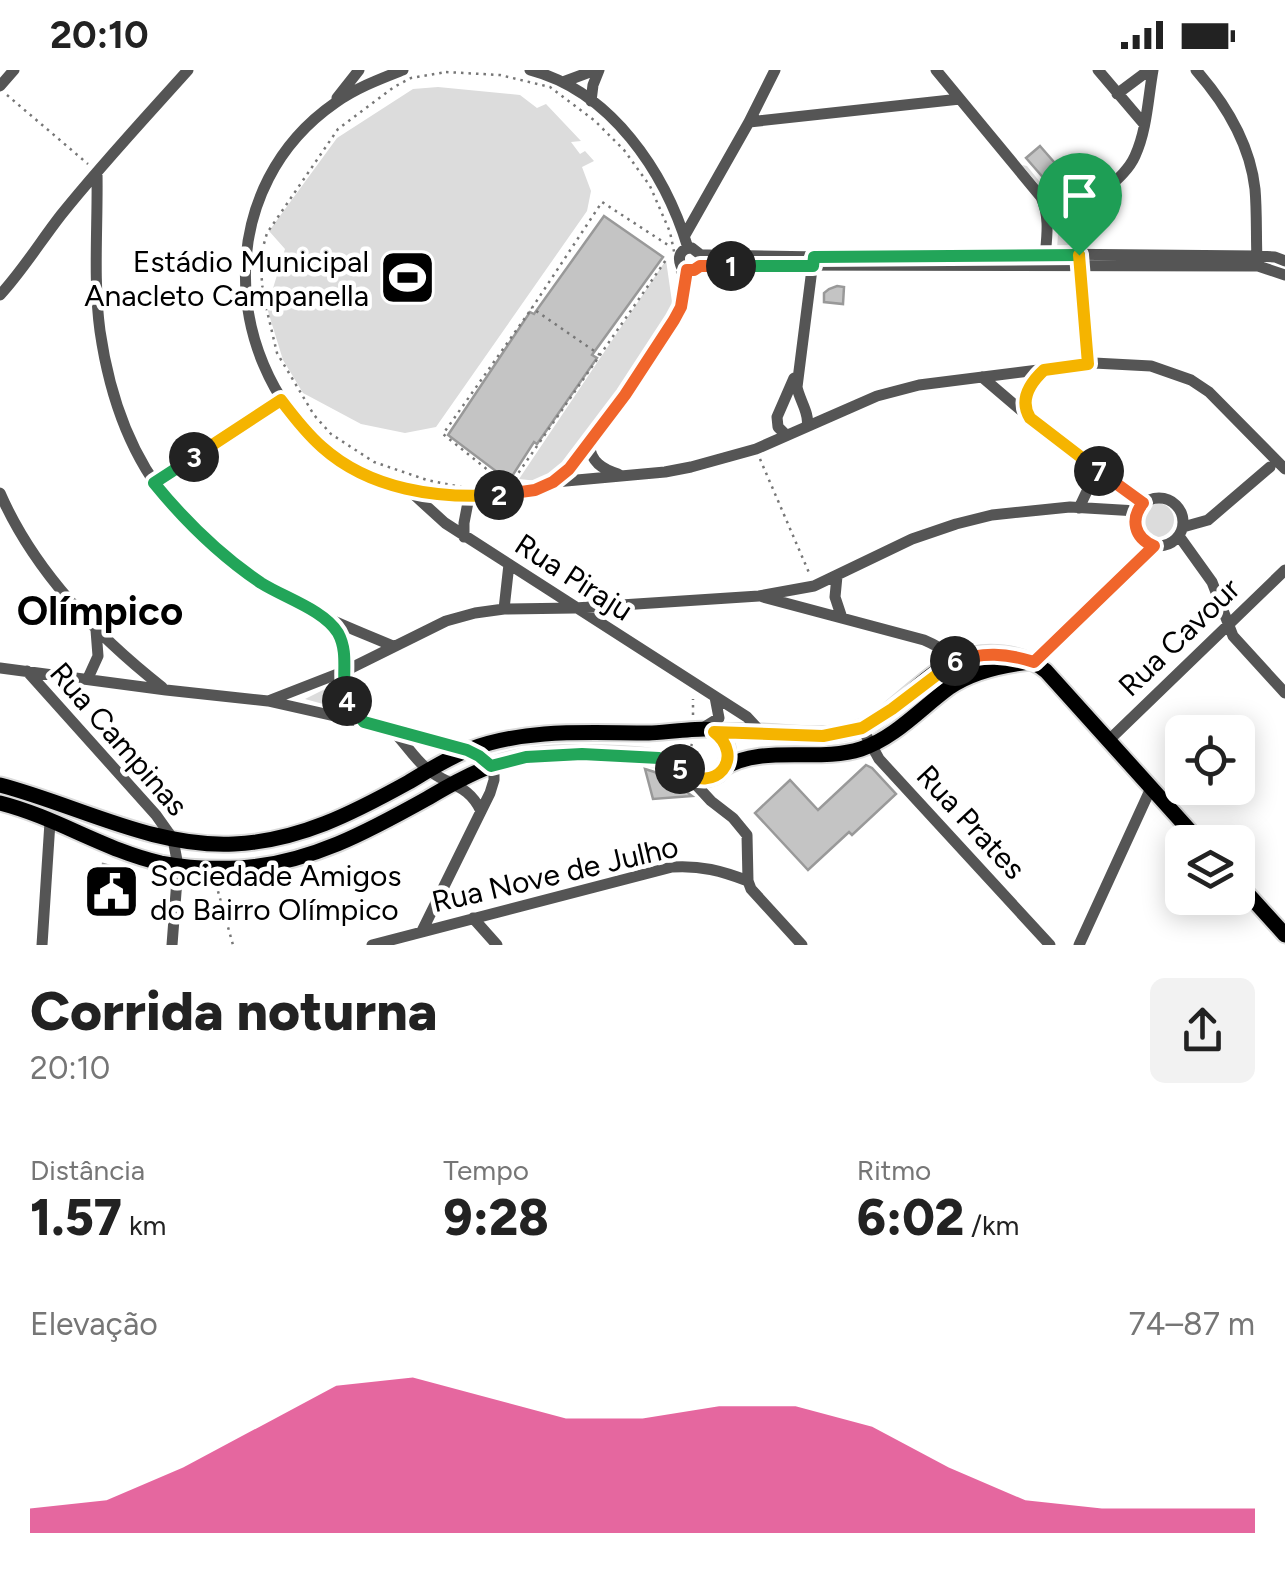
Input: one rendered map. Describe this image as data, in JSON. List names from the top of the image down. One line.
{"streets":{"street":["Rua Piraju","Rua Cavour","Rua Campinas","Rua Prates","Rua Nove de Julho"]},"districts":["Olímpico"],"places":{"sports":["Estádio Municipal Anacleto Campanella"],"public building":["Sociedade Amigos do Bairro Olímpico"]},"page":{"status":"20:10","pins":["1","3","7","2","6","4","5"],"heading":["Corrida noturna","20:10"],"stats":[["Distância","1.57 km"],["Tempo","9:28"],["Ritmo","6:02 /km"]],"chart":["Elevação","74–87 m"]}}
